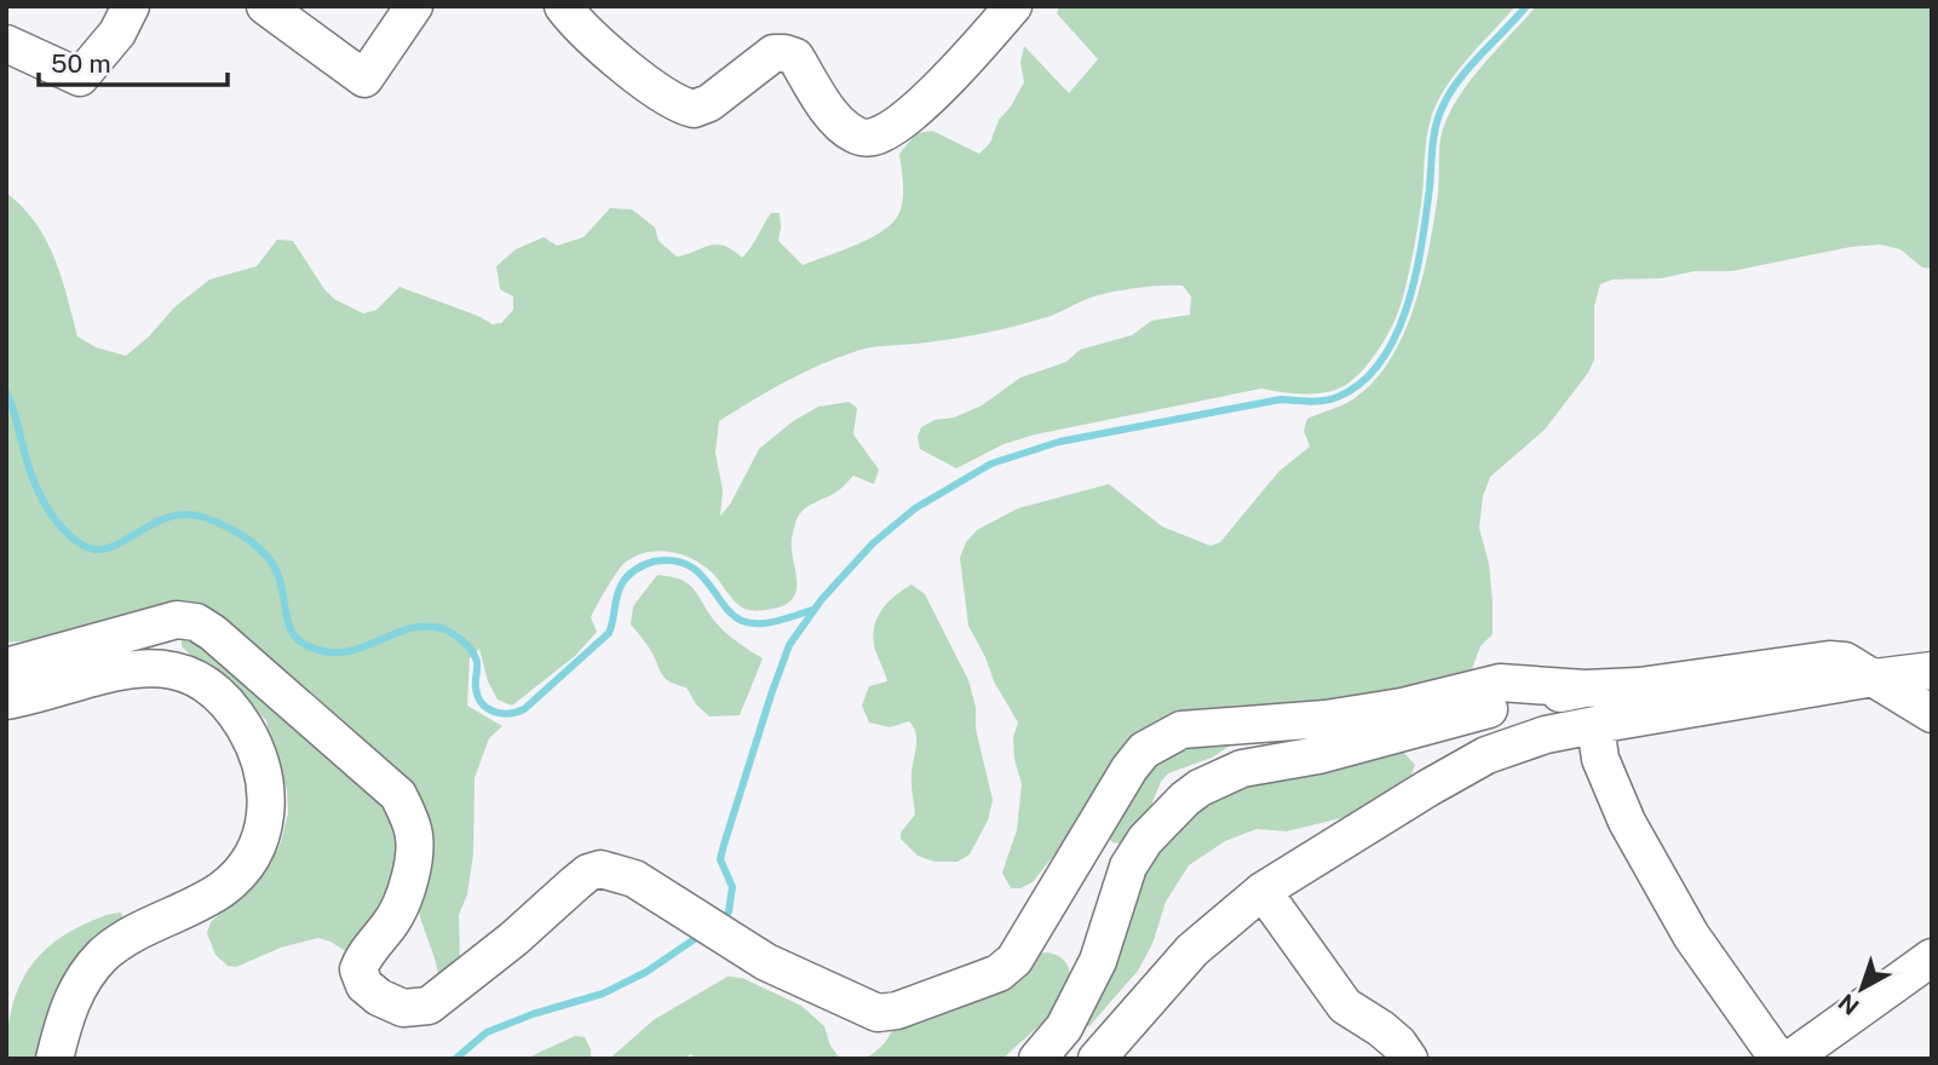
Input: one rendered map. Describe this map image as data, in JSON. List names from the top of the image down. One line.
{"scale_bar":"50 m","north":"bottom left"}
